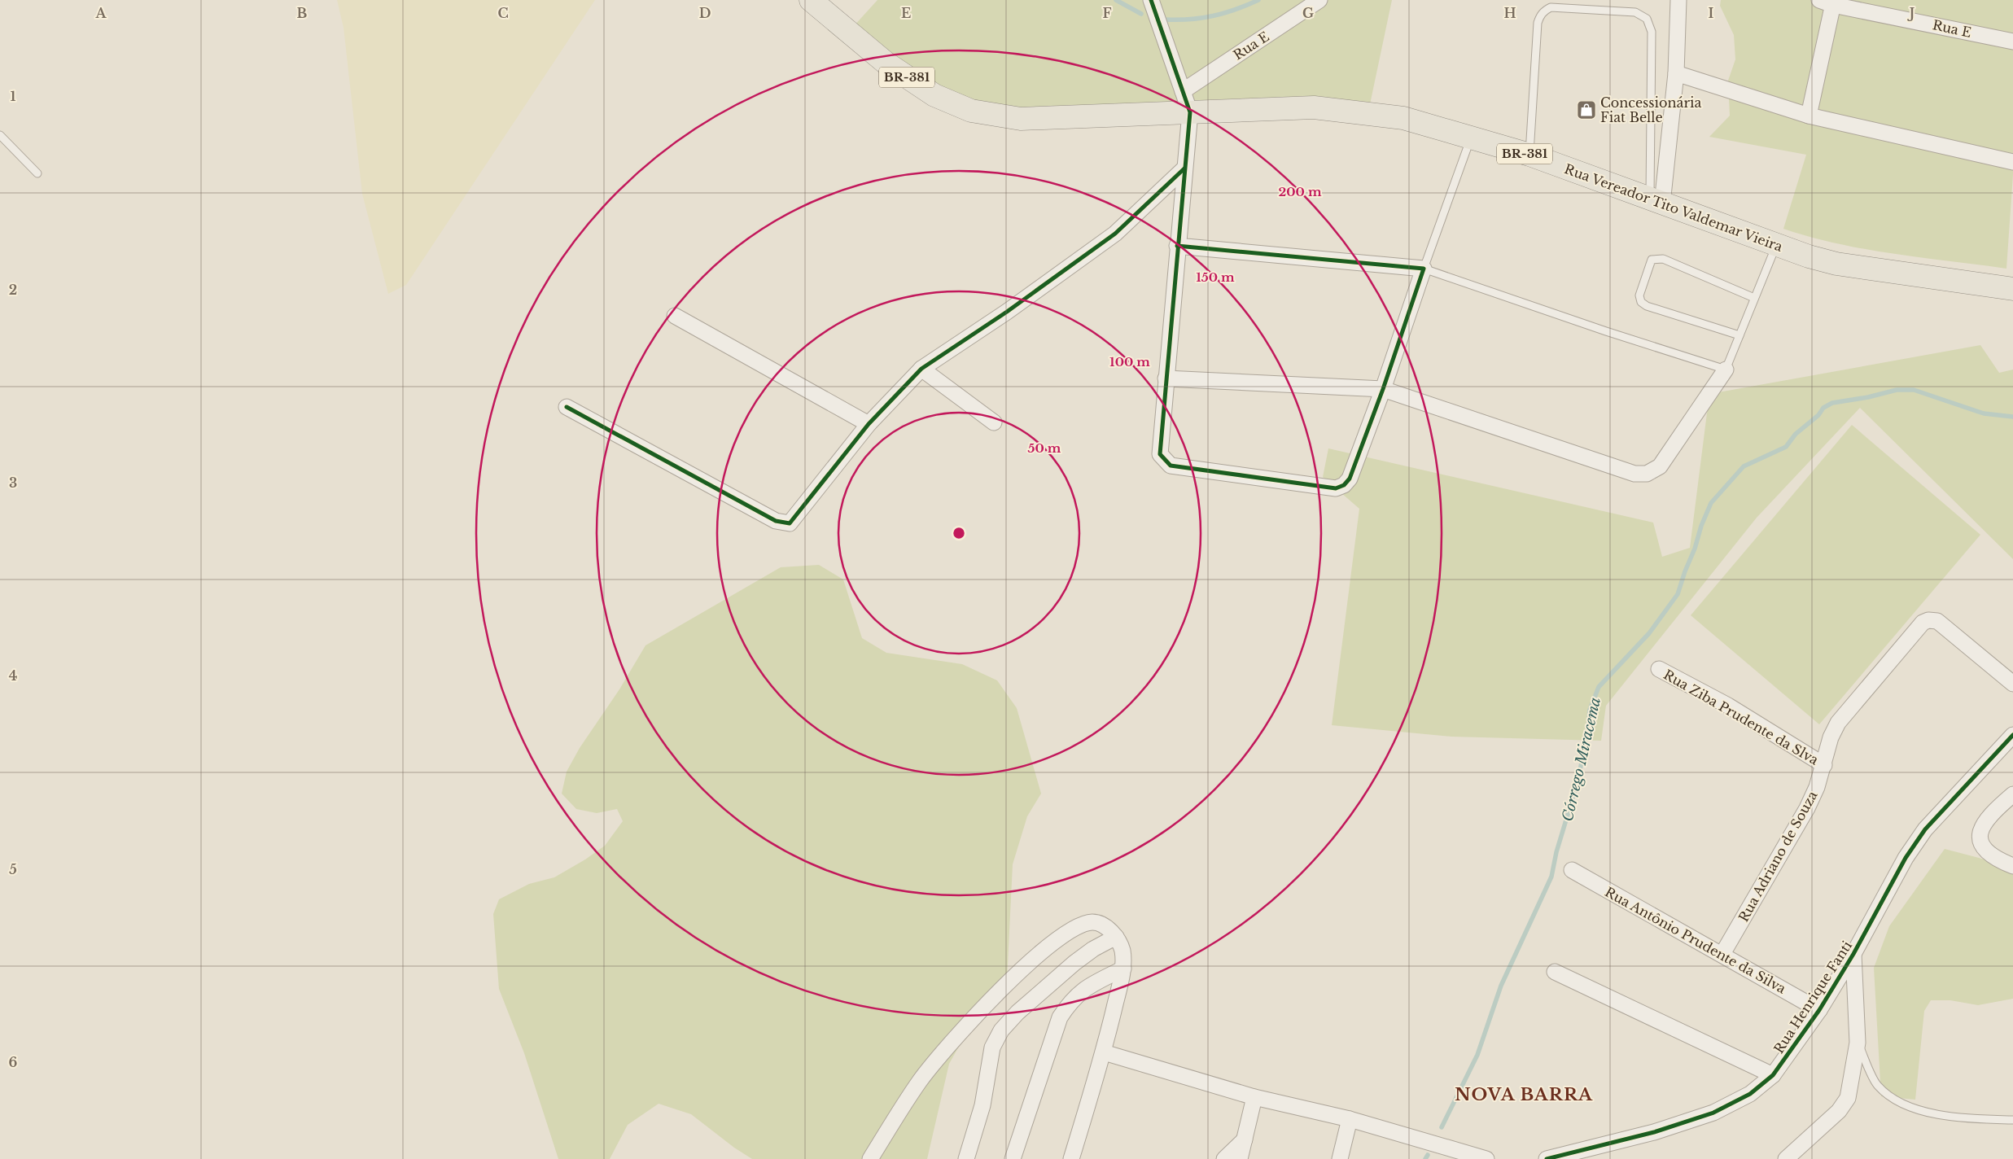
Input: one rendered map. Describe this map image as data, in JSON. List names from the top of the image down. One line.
{"streets":{"main road":["BR-381","Rua Vereador Tito Valdemar Vieira"],"street":["Rua E","Rua Ziba Prudente da Slva","Rua Adriano de Souza","Rua Antônio Prudente da Silva","Rua Henrique Fanti"]},"crossings":[["Rua Ziba Prudente da Slva","Rua Adriano de Souza"],["Rua Adriano de Souza","Rua Antônio Prudente da Silva"],["Rua Antônio Prudente da Silva","Rua Henrique Fanti"]],"districts":["NOVA BARRA"],"water":["Córrego Miracema"],"places":{"shop":["Concessionária Fiat Belle"]},"grid":{"columns":["A","B","C","D","E","F","G","H","I","J"],"rows":["1","2","3","4","5","6"]},"rings":["200 m","150 m","100 m","50 m"]}
